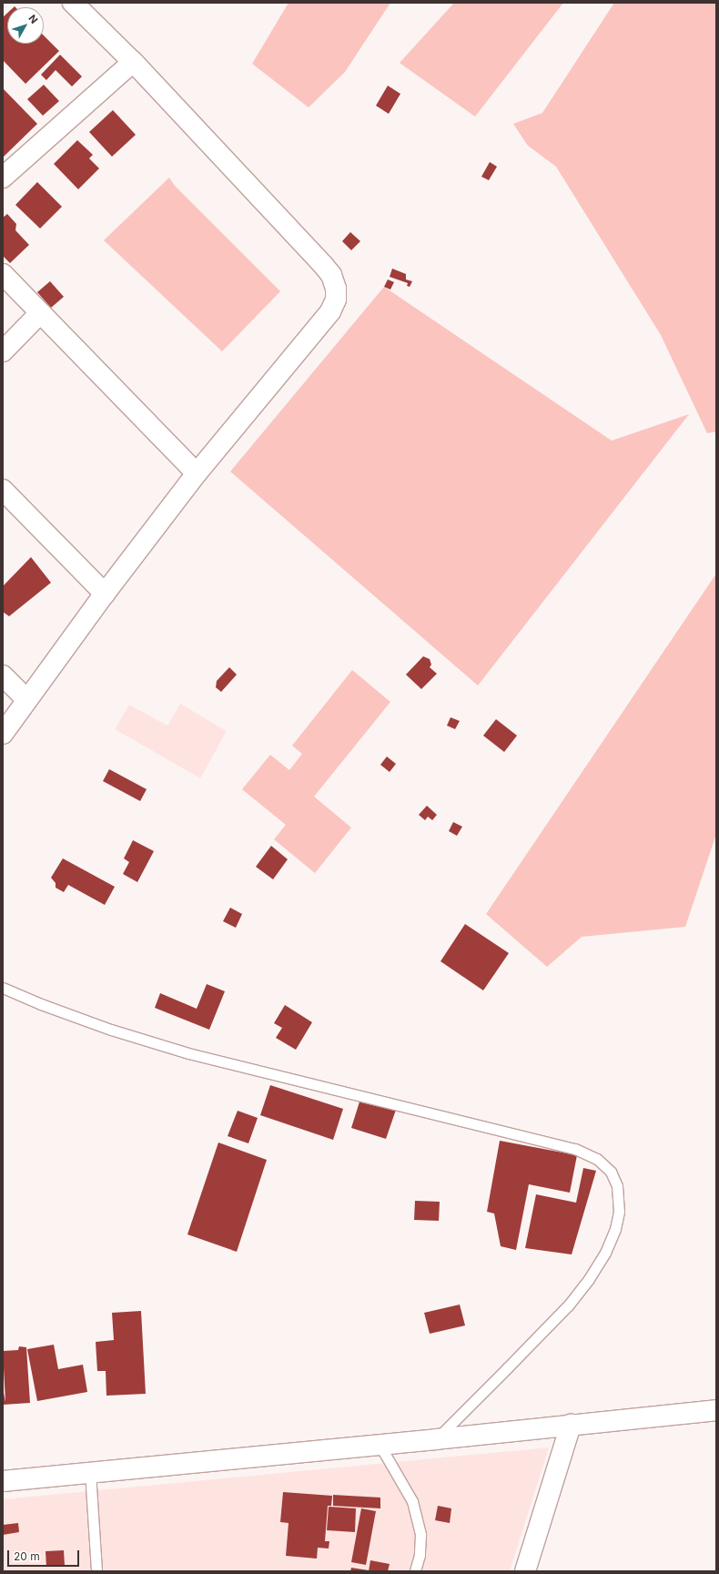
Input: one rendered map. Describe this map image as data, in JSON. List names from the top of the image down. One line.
{"scale_bar":"20 m","north":"top right"}
